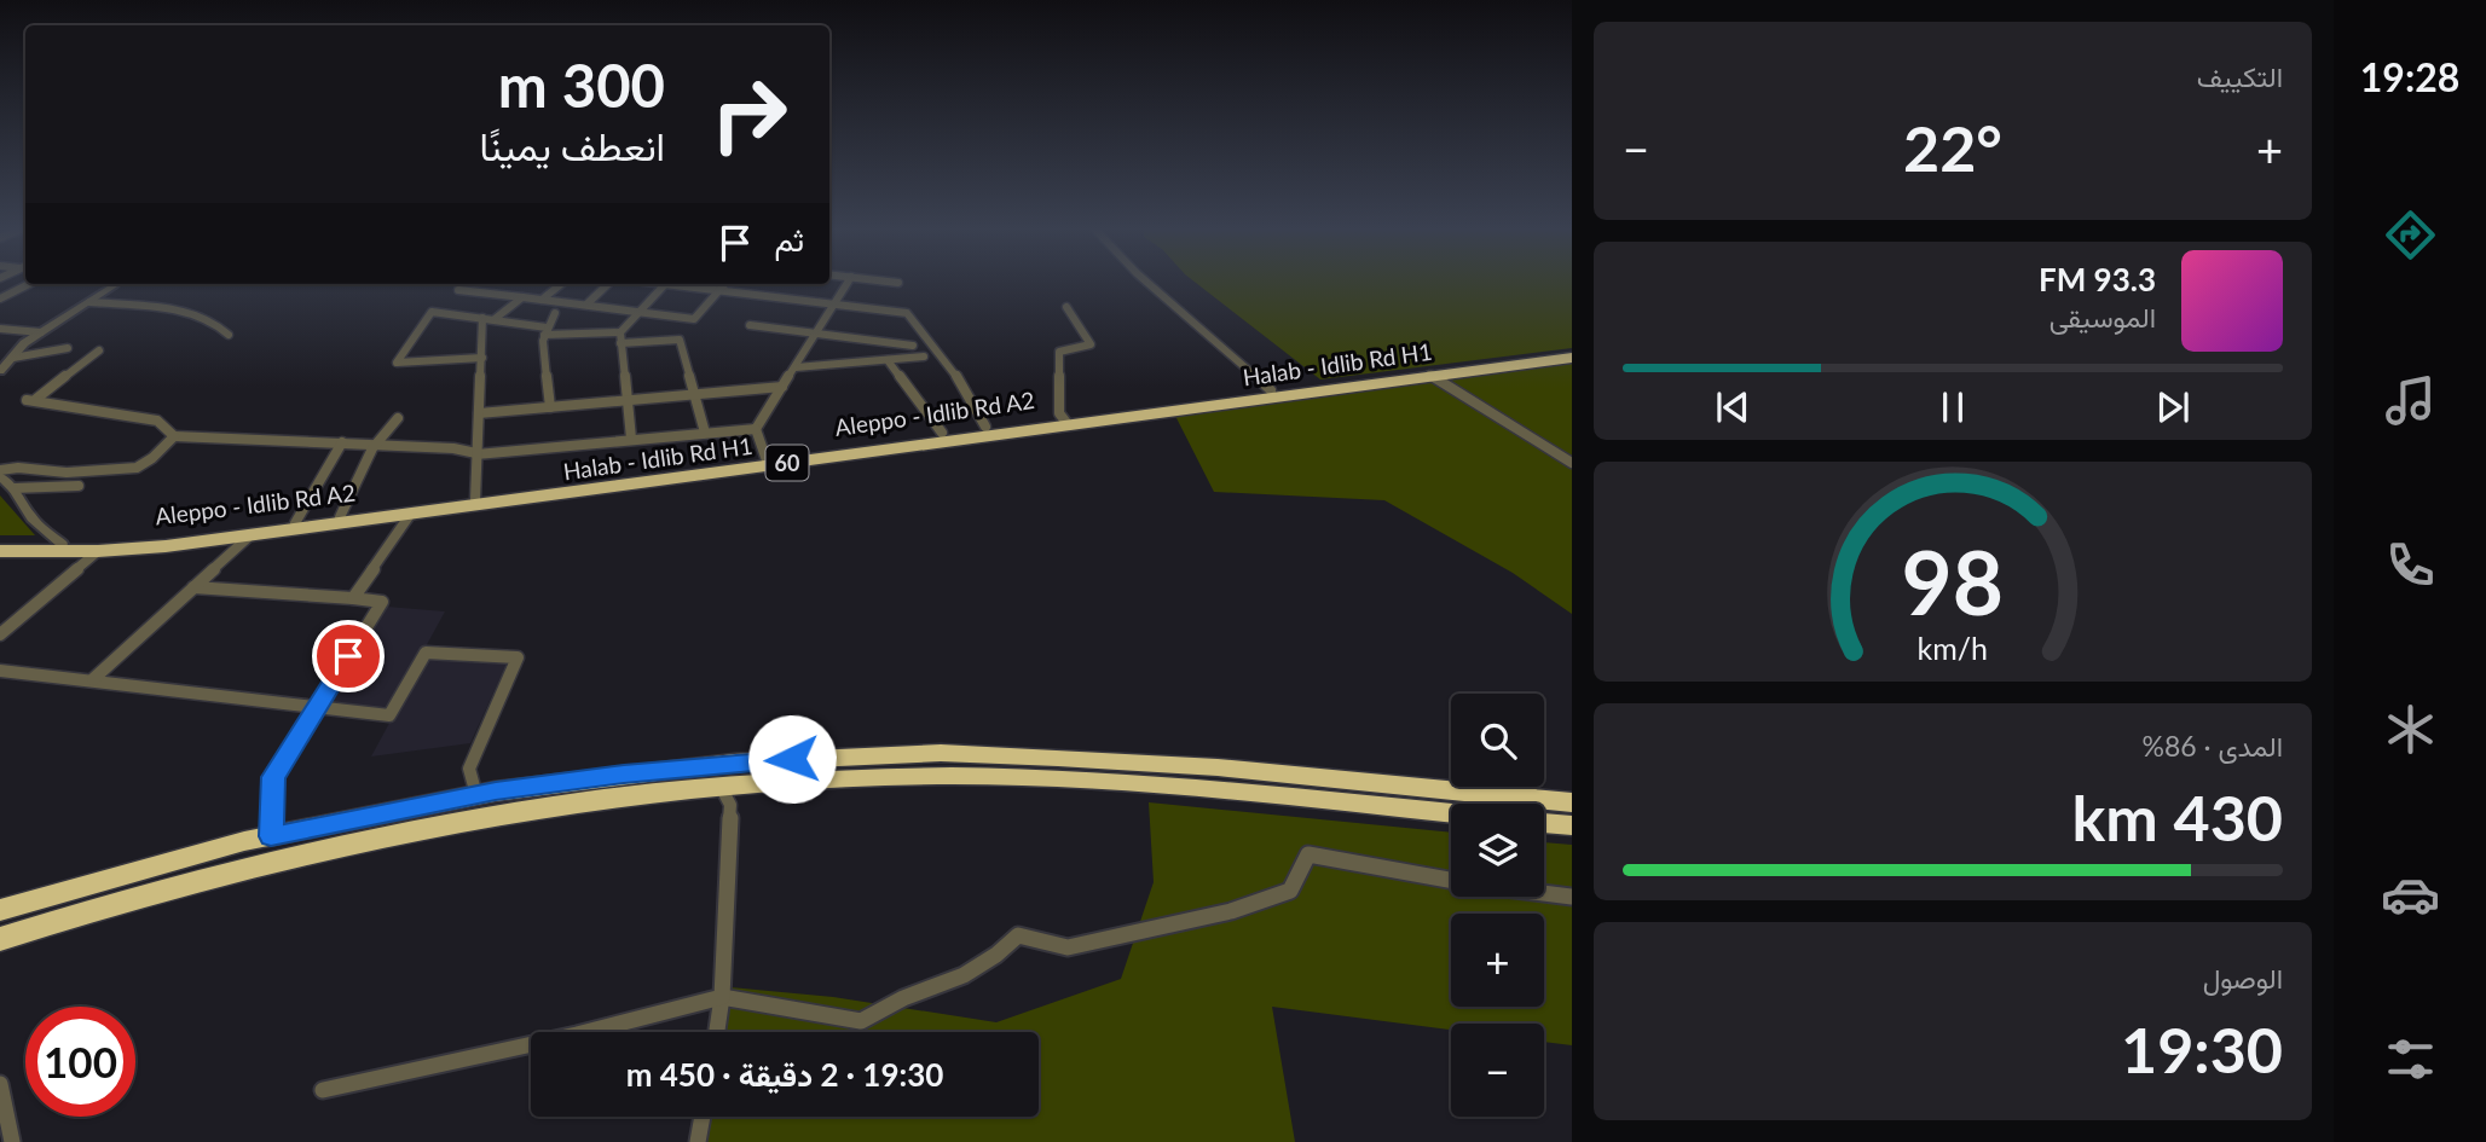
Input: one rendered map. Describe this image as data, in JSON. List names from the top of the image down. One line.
{"streets":{"highway":["Halab - Idlib Rd H1","Aleppo - Idlib Rd A2","60"]},"crossings":[["Halab - Idlib Rd H1","Aleppo - Idlib Rd A2"],["Halab - Idlib Rd H1","60"]],"page":{"tabs":"19:28","tile":["التكييف",["المدى · 86%","430 km"],["الوصول","19:30"]],"turn":["300 m","انعطف يمينًا"],"heat":["−","22°","+"],"then":"ثم","song":["93.3 FM","الموسيقى"],"map_buttons":["+","−"],"limit":"100","trip":"19:30 · 2 دقيقة · 450 m","gauge":["98","km/h"]}}
